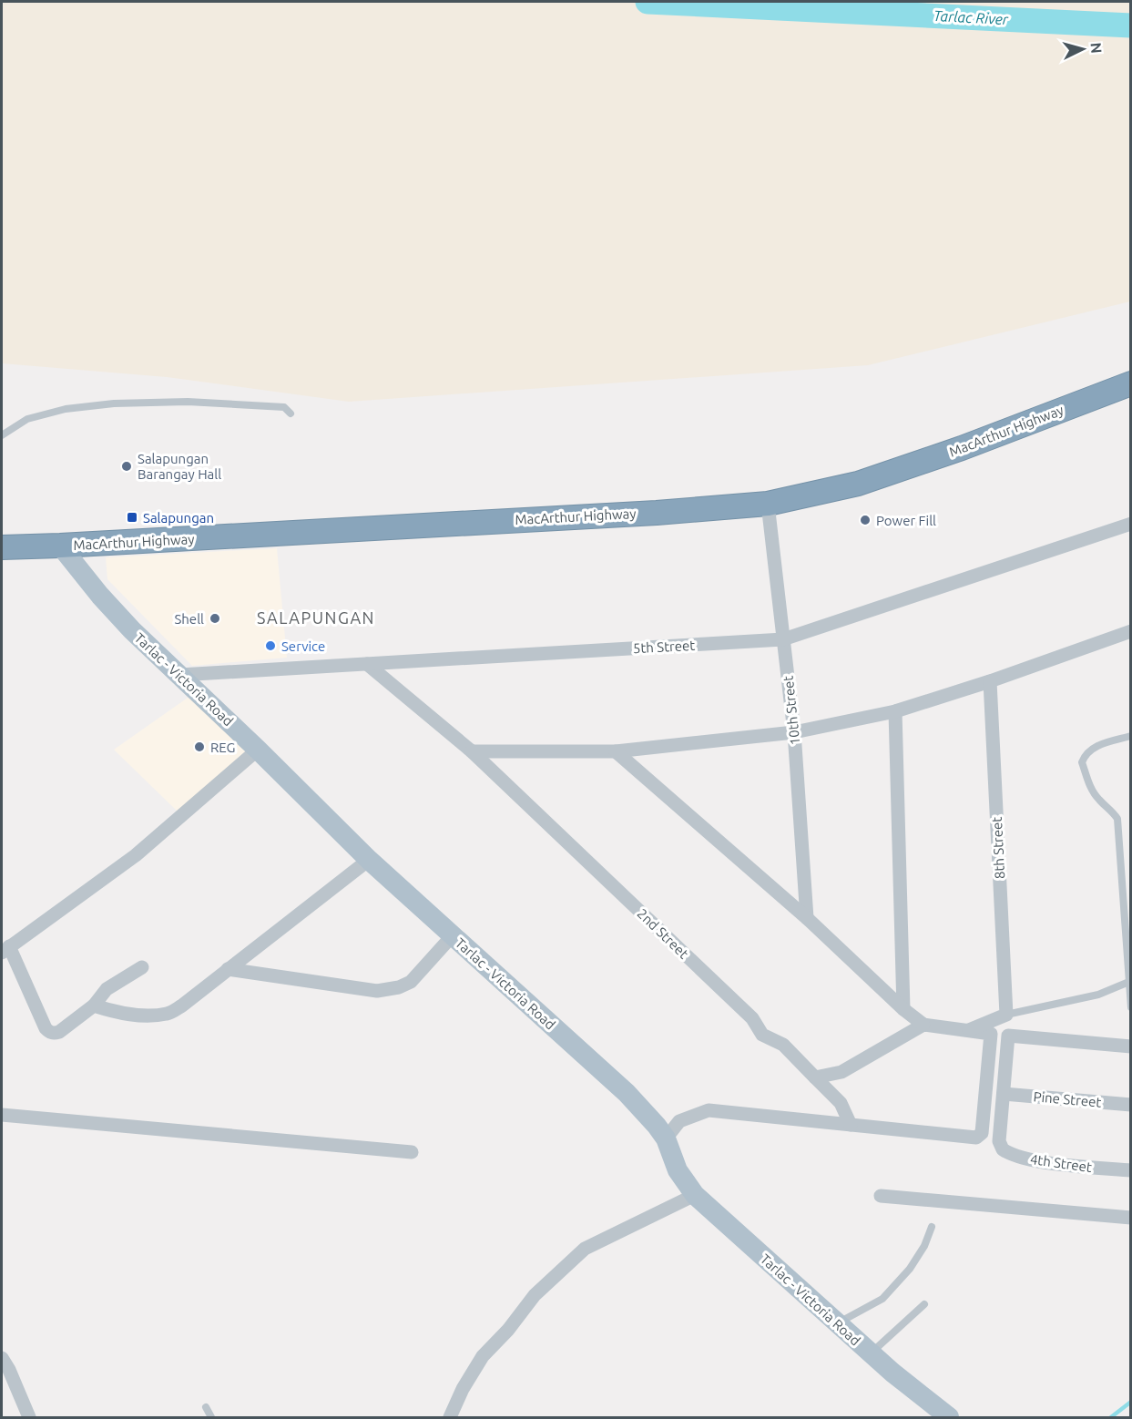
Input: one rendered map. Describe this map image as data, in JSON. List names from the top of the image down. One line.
{"streets":{"highway":["MacArthur Highway"],"main road":["Tarlac - Victoria Road"],"street":["5th Street","10th Street","8th Street","2nd Street","Pine Street","4th Street"]},"crossings":[["MacArthur Highway","Tarlac - Victoria Road"],["MacArthur Highway","10th Street"],["5th Street","Tarlac - Victoria Road"],["5th Street","10th Street"],["5th Street","2nd Street"],["Pine Street","4th Street"]],"districts":["SALAPUNGAN"],"water":["Tarlac River"],"places":{"other":["Salapungan Barangay Hall","Power Fill","Shell","Service","REG"],"transit":["Salapungan"]},"north":"right"}
